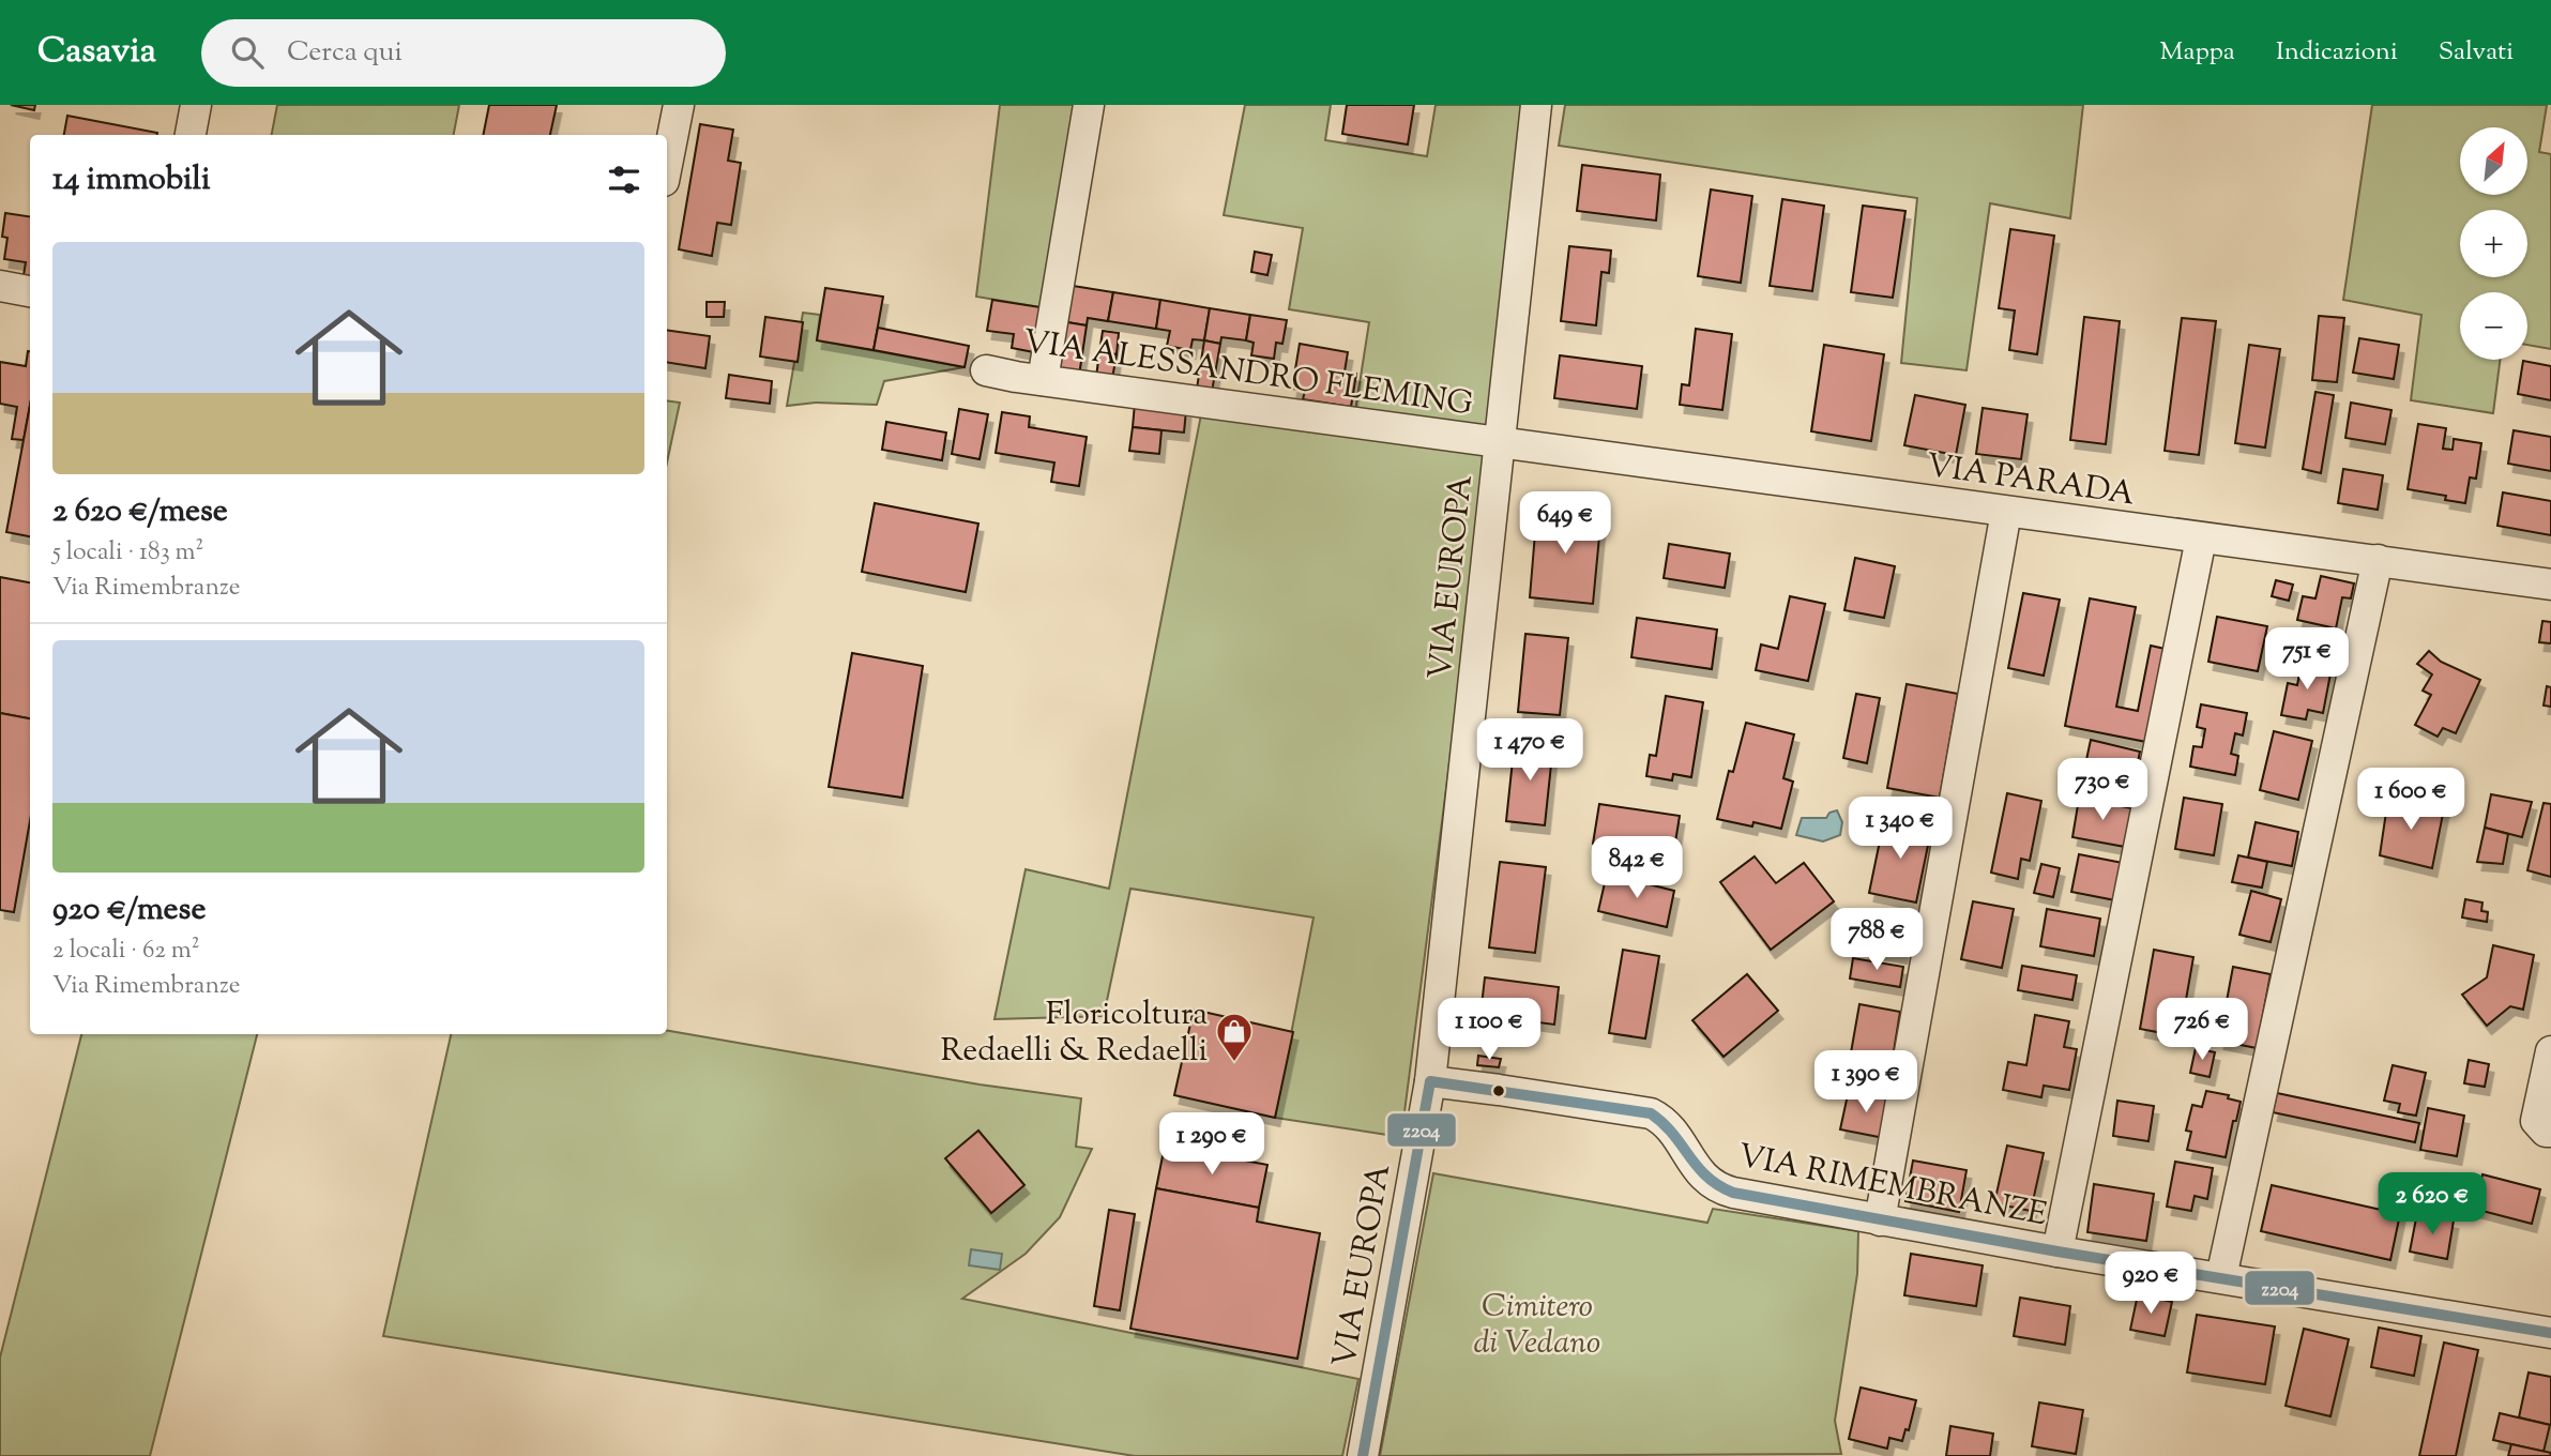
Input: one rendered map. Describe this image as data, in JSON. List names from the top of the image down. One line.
{"streets":{"street":["VIA ALESSANDRO FLEMING","VIA PARADA","VIA EUROPA","VIA RIMEMBRANZE"]},"crossings":[["VIA ALESSANDRO FLEMING","VIA PARADA"],["VIA ALESSANDRO FLEMING","VIA EUROPA"],["VIA PARADA","VIA EUROPA"],["VIA EUROPA","VIA RIMEMBRANZE"]],"parks":["Cimitero di Vedano"],"places":{"shop":["Floricoltura Redaelli & Redaelli"]},"lines":["transit line z204"],"north":"top right","page":{"header":"Casavia","search":"Cerca qui","nav":["Mappa","Indicazioni","Salvati"],"map_buttons":["+","−"],"heading":"14 immobili","list":[{"name":"2 620 €/mese","note":"5 locali · 183 m² · Via Rimembranze"},{"name":"920 €/mese","note":"2 locali · 62 m² · Via Rimembranze"}],"price":["649 €","751 €","1 470 €","730 €","1 600 €","1 340 €","842 €","788 €","1 100 €","726 €","1 390 €","1 290 €","2 620 €","920 €"]}}
